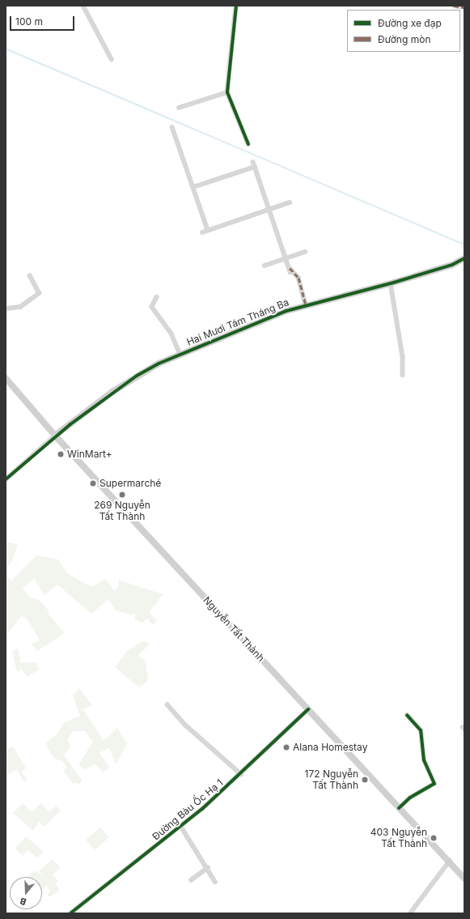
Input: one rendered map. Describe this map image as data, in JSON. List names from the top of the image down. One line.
{"streets":{"main road":["Hai Mươi Tám Tháng Ba","Nguyễn Tất Thành"],"street":["Đường Bàu Ốc Hạ 1"]},"crossings":[["Hai Mươi Tám Tháng Ba","Nguyễn Tất Thành"],["Nguyễn Tất Thành","Đường Bàu Ốc Hạ 1"]],"places":["WinMart+","Supermarché","269 Nguyễn Tất Thành","Alana Homestay","172 Nguyễn Tất Thành","403 Nguyễn Tất Thành"],"legend":["Đường xe đạp","Đường mòn"],"scale_bar":"100 m","north":"bottom"}
